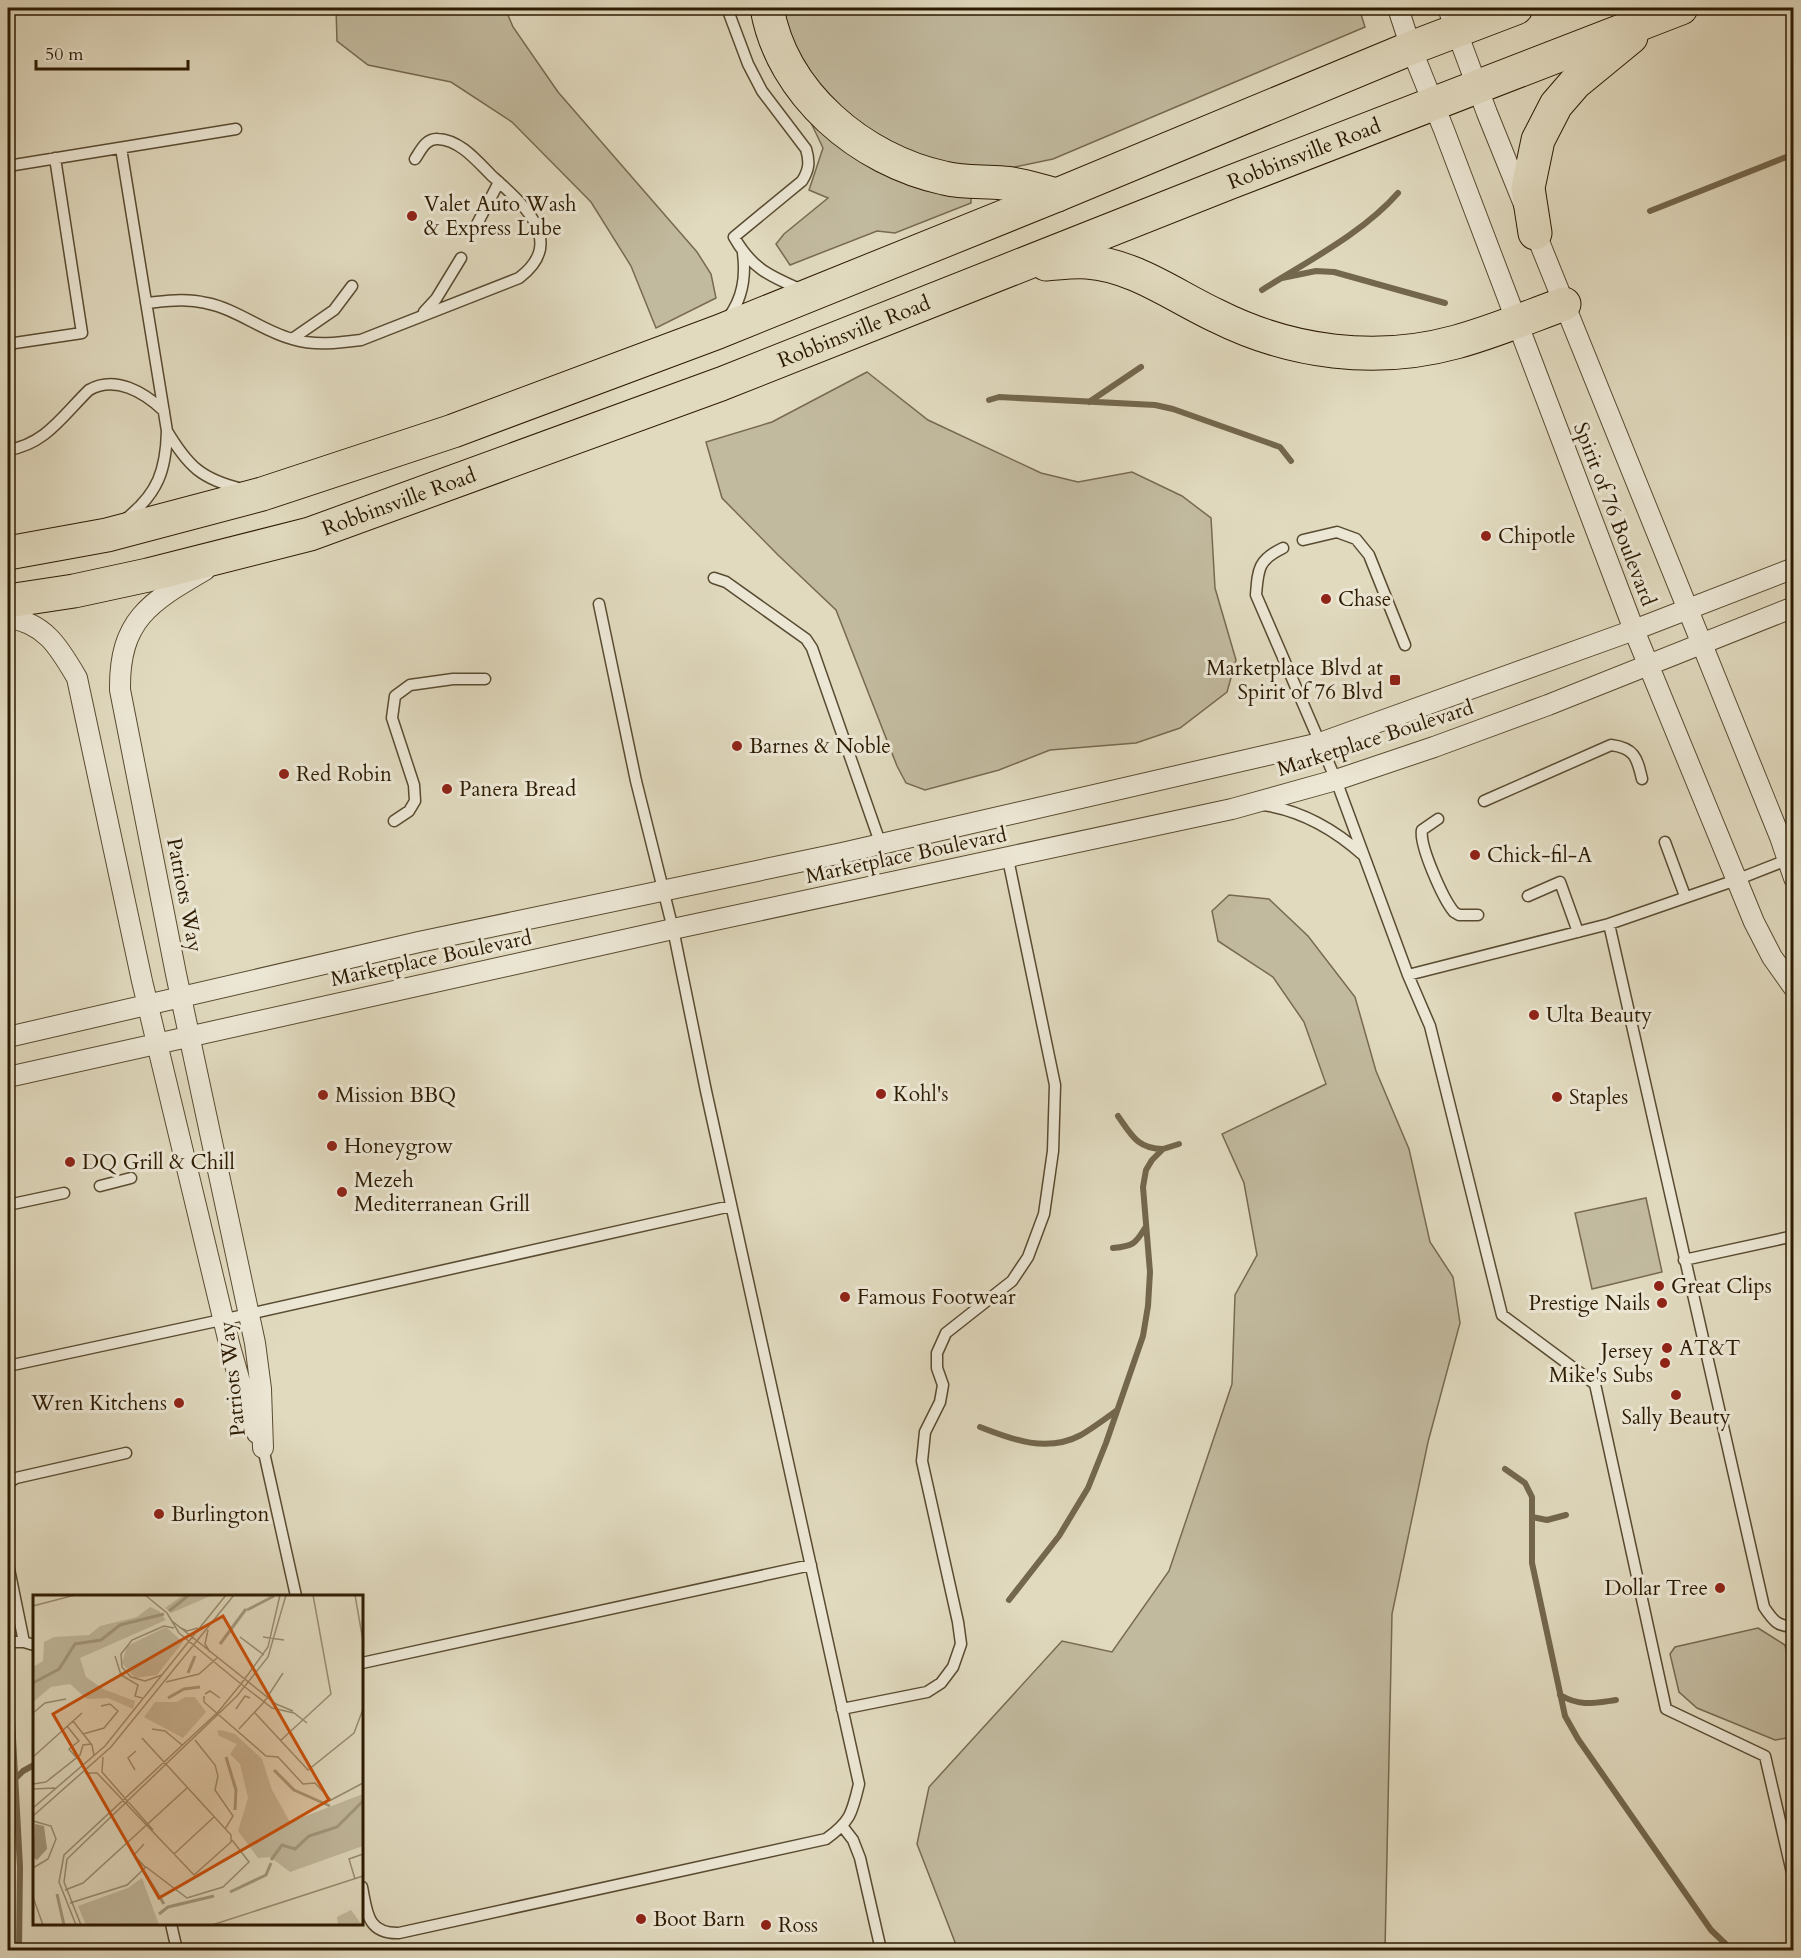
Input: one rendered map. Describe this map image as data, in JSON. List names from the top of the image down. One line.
{"streets":{"highway":["Robbinsville Road"],"street":["Spirit of 76 Boulevard","Marketplace Boulevard","Patriots Way"]},"crossings":[["Robbinsville Road","Spirit of 76 Boulevard"],["Robbinsville Road","Patriots Way"],["Spirit of 76 Boulevard","Marketplace Boulevard"],["Marketplace Boulevard","Patriots Way"]],"places":{"other":["Valet Auto Wash & Express Lube","Chipotle","Chase","Barnes & Noble","Red Robin","Panera Bread","Chick-fil-A","Ulta Beauty","Kohl's","Mission BBQ","Staples","Honeygrow","DQ Grill & Chill","Mezeh Mediterranean Grill","Great Clips","Famous Footwear","Prestige Nails","AT&T","Jersey Mike's Subs","Sally Beauty","Wren Kitchens","Burlington","Dollar Tree","Boot Barn","Ross"],"transit":["Marketplace Blvd at Spirit of 76 Blvd"]},"scale_bar":"50 m"}
